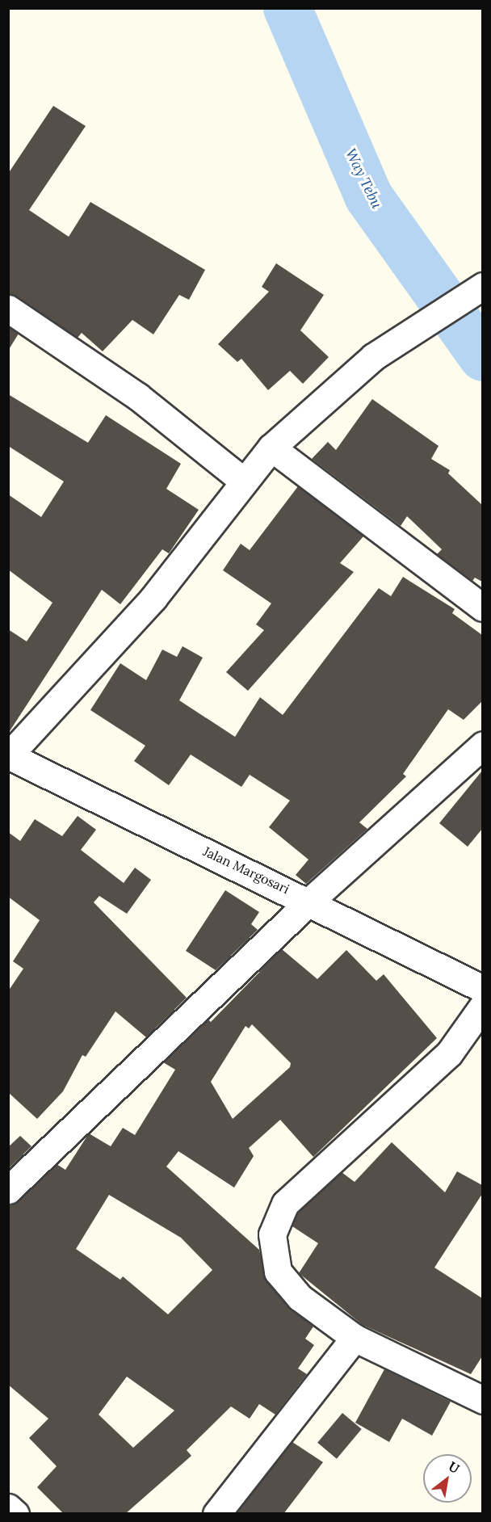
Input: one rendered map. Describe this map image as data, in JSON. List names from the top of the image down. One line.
{"streets":{"street":["Jalan Margosari"]},"water":["Way Tebu"],"north":"top right"}
